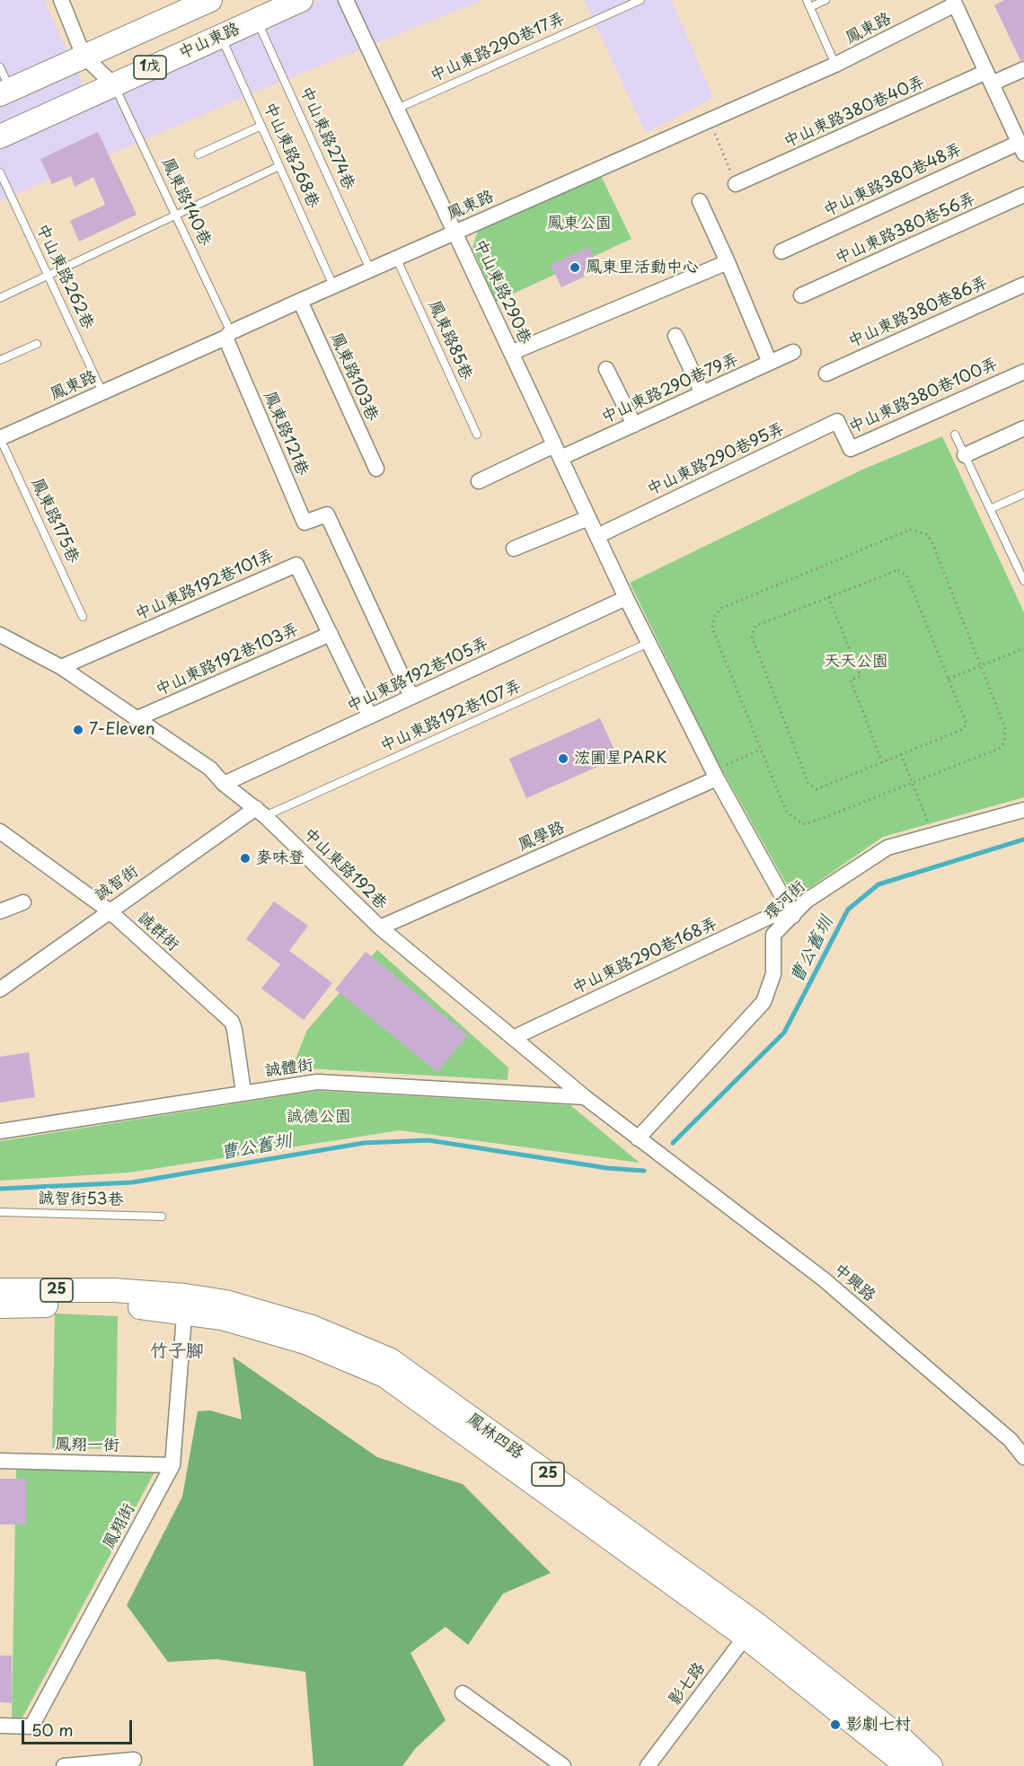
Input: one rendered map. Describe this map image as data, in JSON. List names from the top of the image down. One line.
{"streets":{"main road":["中山東路","1戊","25","鳳林四路"],"street":["鳳東路","中山東路380巷40弄","中山東路380巷48弄","中山東路380巷56弄","中山東路290巷","中山東路380巷86弄","鳳東路103巷","中山東路290巷79弄","中山東路380巷100弄","鳳東路121巷","中山東路290巷95弄","中山東路192巷101弄","中山東路192巷103弄","中山東路192巷105弄","鳳學路","中山東路192巷","誠智街","環河街","誠群街","中山東路290巷168弄","誠體街","中興路","鳳翔一街","鳳翔街","影七路"],"lane":["中山東路290巷17弄","中山東路274巷","中山東路268巷","鳳東路140巷","中山東路262巷","鳳東路85巷","鳳東路175巷","中山東路192巷107弄","誠智街53巷"]},"crossings":[["鳳東路","中山東路274巷"],["鳳東路","中山東路268巷"],["鳳東路","鳳東路140巷"],["鳳東路","中山東路262巷"],["鳳東路","中山東路290巷"],["鳳東路","鳳東路85巷"],["鳳東路","鳳東路103巷"],["鳳東路","鳳東路121巷"],["鳳東路","鳳東路175巷"],["中山東路","中山東路274巷"],["中山東路","中山東路268巷"],["中山東路","鳳東路140巷"],["中山東路290巷17弄","中山東路290巷"],["鳳東路140巷","鳳東路121巷"],["中山東路290巷","中山東路290巷79弄"],["中山東路290巷","中山東路290巷95弄"],["中山東路290巷","中山東路192巷105弄"],["中山東路290巷","中山東路192巷107弄"],["中山東路290巷","鳳學路"],["中山東路290巷","環河街"],["中山東路290巷","中山東路290巷168弄"],["中山東路380巷100弄","中山東路290巷95弄"],["鳳東路121巷","中山東路192巷105弄"],["中山東路192巷101弄","中山東路192巷103弄"],["中山東路192巷101弄","中山東路192巷105弄"],["中山東路192巷101弄","中山東路192巷"],["中山東路192巷103弄","中山東路192巷"],["中山東路192巷105弄","中山東路192巷"],["中山東路192巷107弄","中山東路192巷"],["中山東路192巷107弄","誠智街"],["鳳學路","中山東路192巷"],["中山東路192巷","誠智街"],["中山東路192巷","環河街"],["中山東路192巷","中山東路290巷168弄"],["中山東路192巷","誠體街"],["中山東路192巷","中興路"],["誠智街","誠群街"],["環河街","中山東路290巷168弄"],["誠群街","誠體街"],["25","鳳林四路"],["鳳林四路","鳳翔街"],["鳳林四路","影七路"],["鳳翔一街","鳳翔街"]],"districts":["竹子腳"],"water":["曹公舊圳"],"parks":["鳳東公園","天天公園","誠德公園"],"places":["鳳東里活動中心","7-Eleven","浤圃星PARK","麥味登","影劇七村"],"scale_bar":"50 m"}
